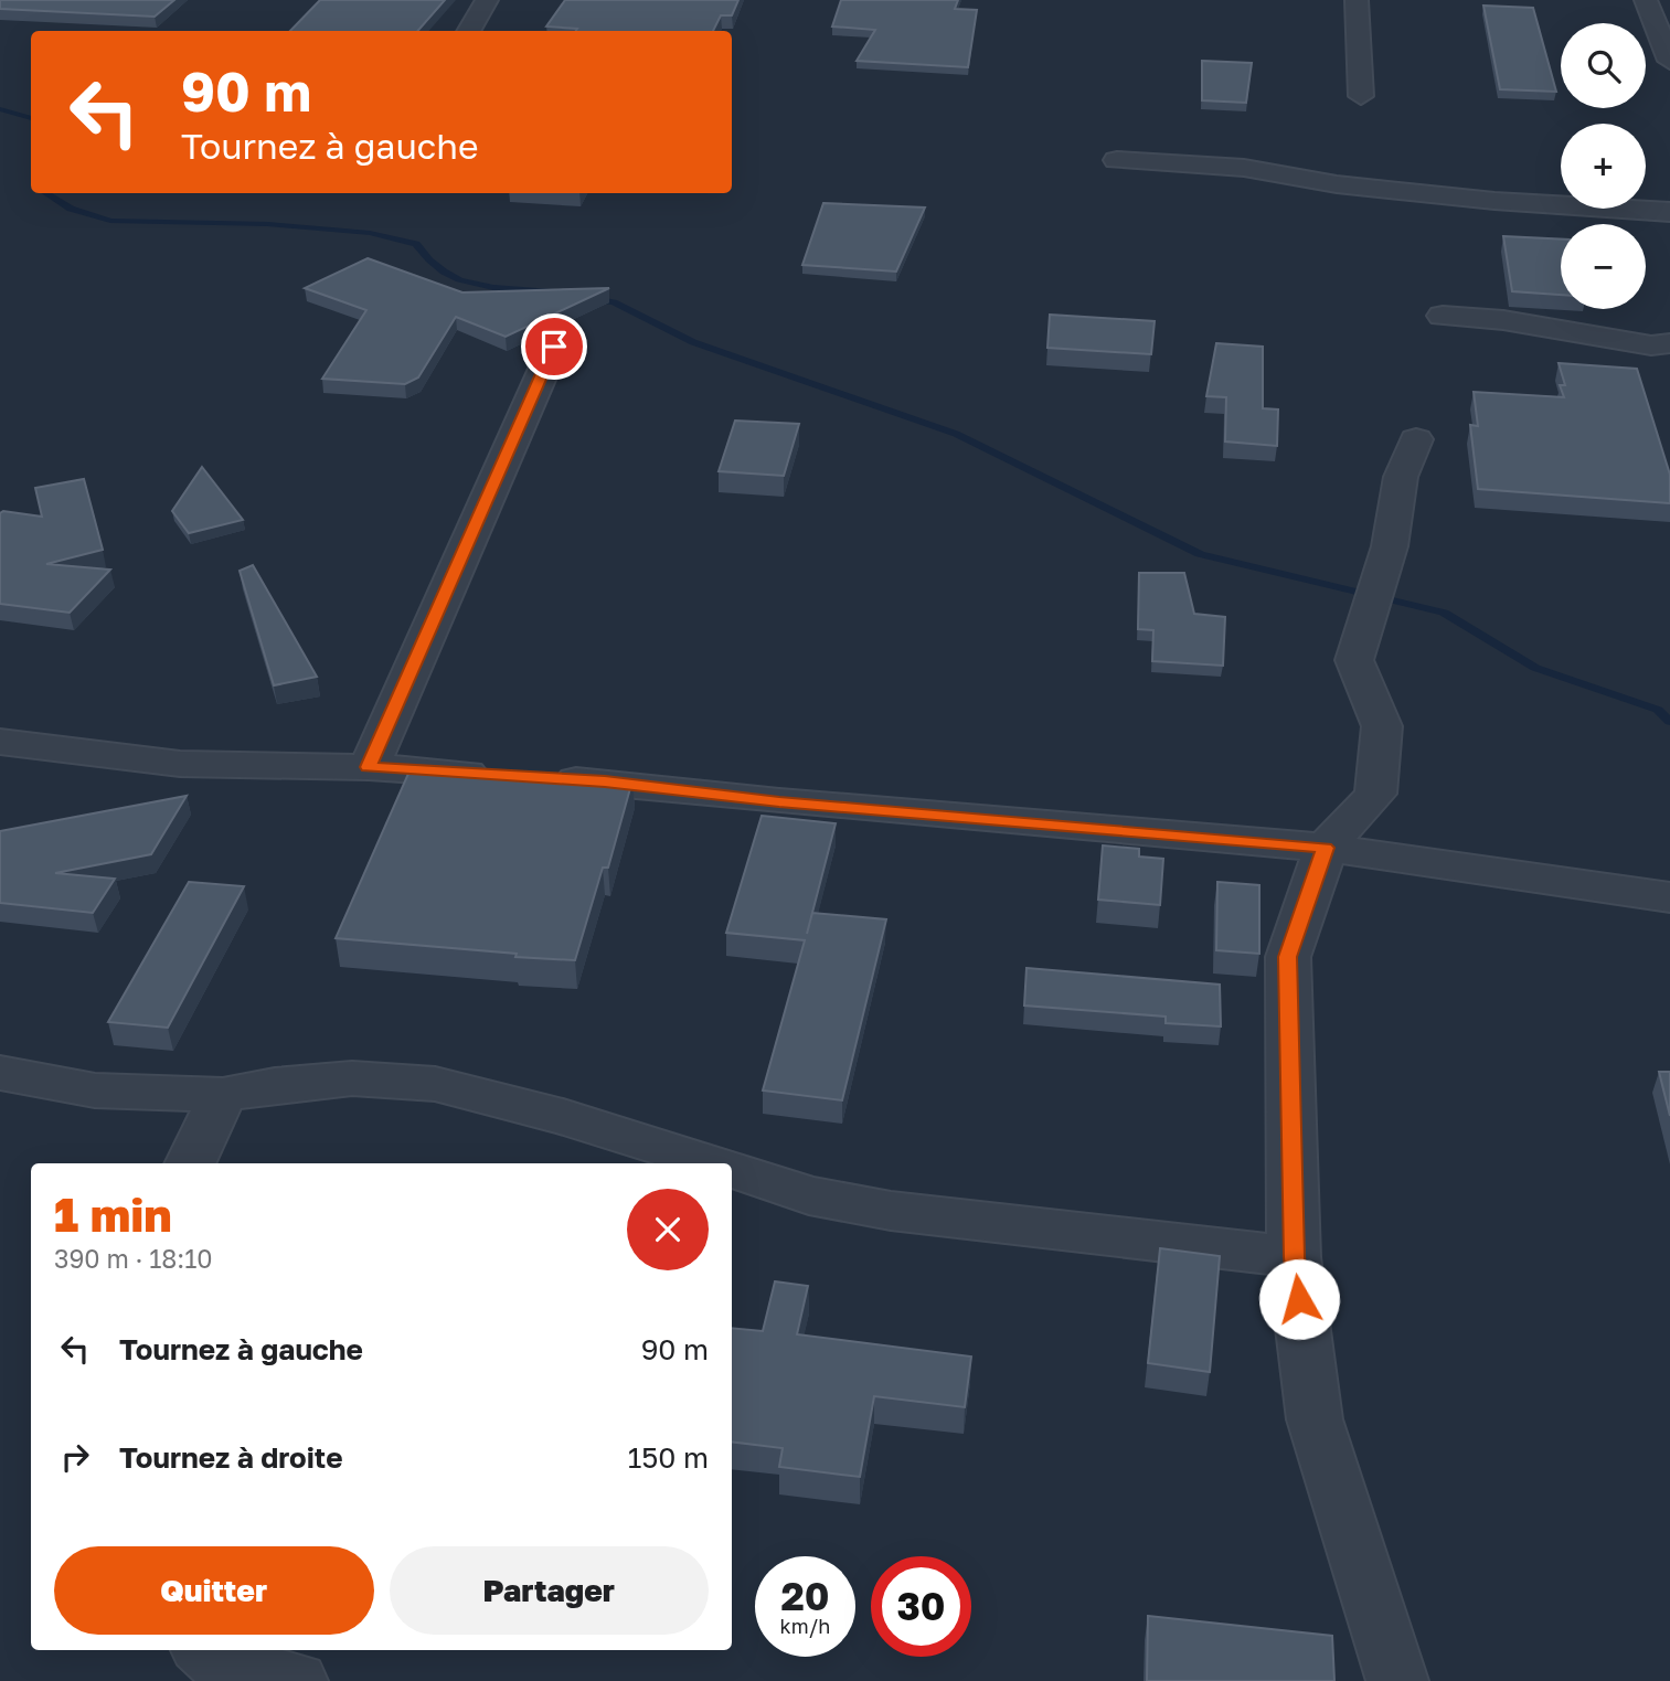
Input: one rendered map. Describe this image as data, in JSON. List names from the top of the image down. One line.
{"page":{"map_buttons":["+","−"],"turn":["90 m","Tournez à gauche"],"heading":["1 min","390 m · 18:10"],"list":[{"name":"Tournez à gauche","value":"90 m"},{"name":"Tournez à droite","value":"150 m"}],"buttons":["Quitter","Partager"],"speed":"20 km/h","limit":"30"}}
